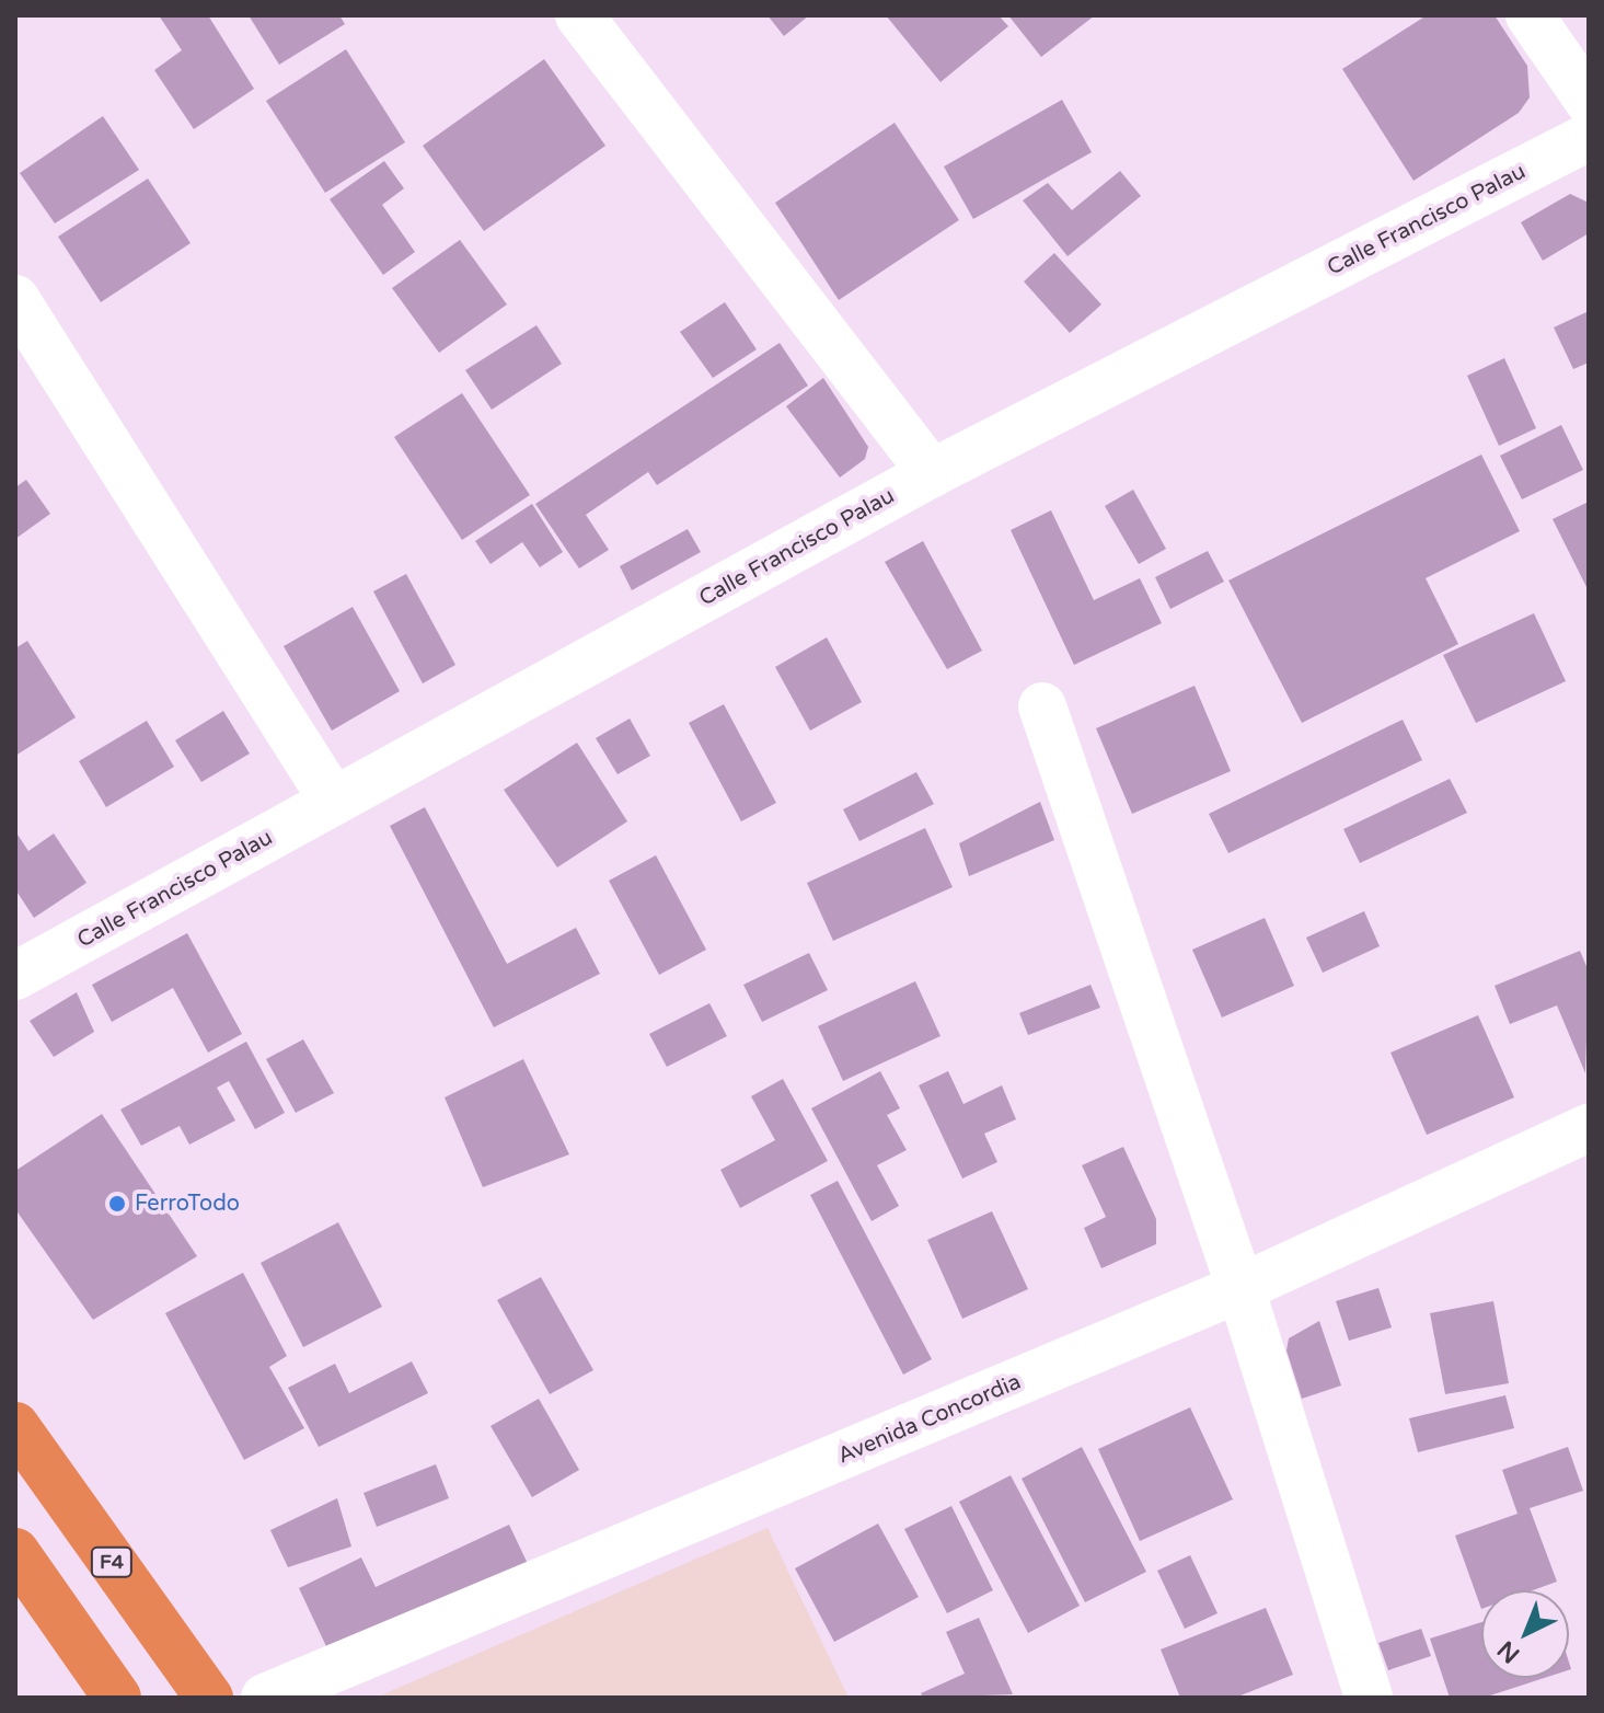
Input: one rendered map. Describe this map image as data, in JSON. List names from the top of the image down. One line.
{"streets":{"highway":["F4"],"street":["Calle Francisco Palau","Avenida Concordia"]},"places":["FerroTodo"],"north":"bottom left"}
